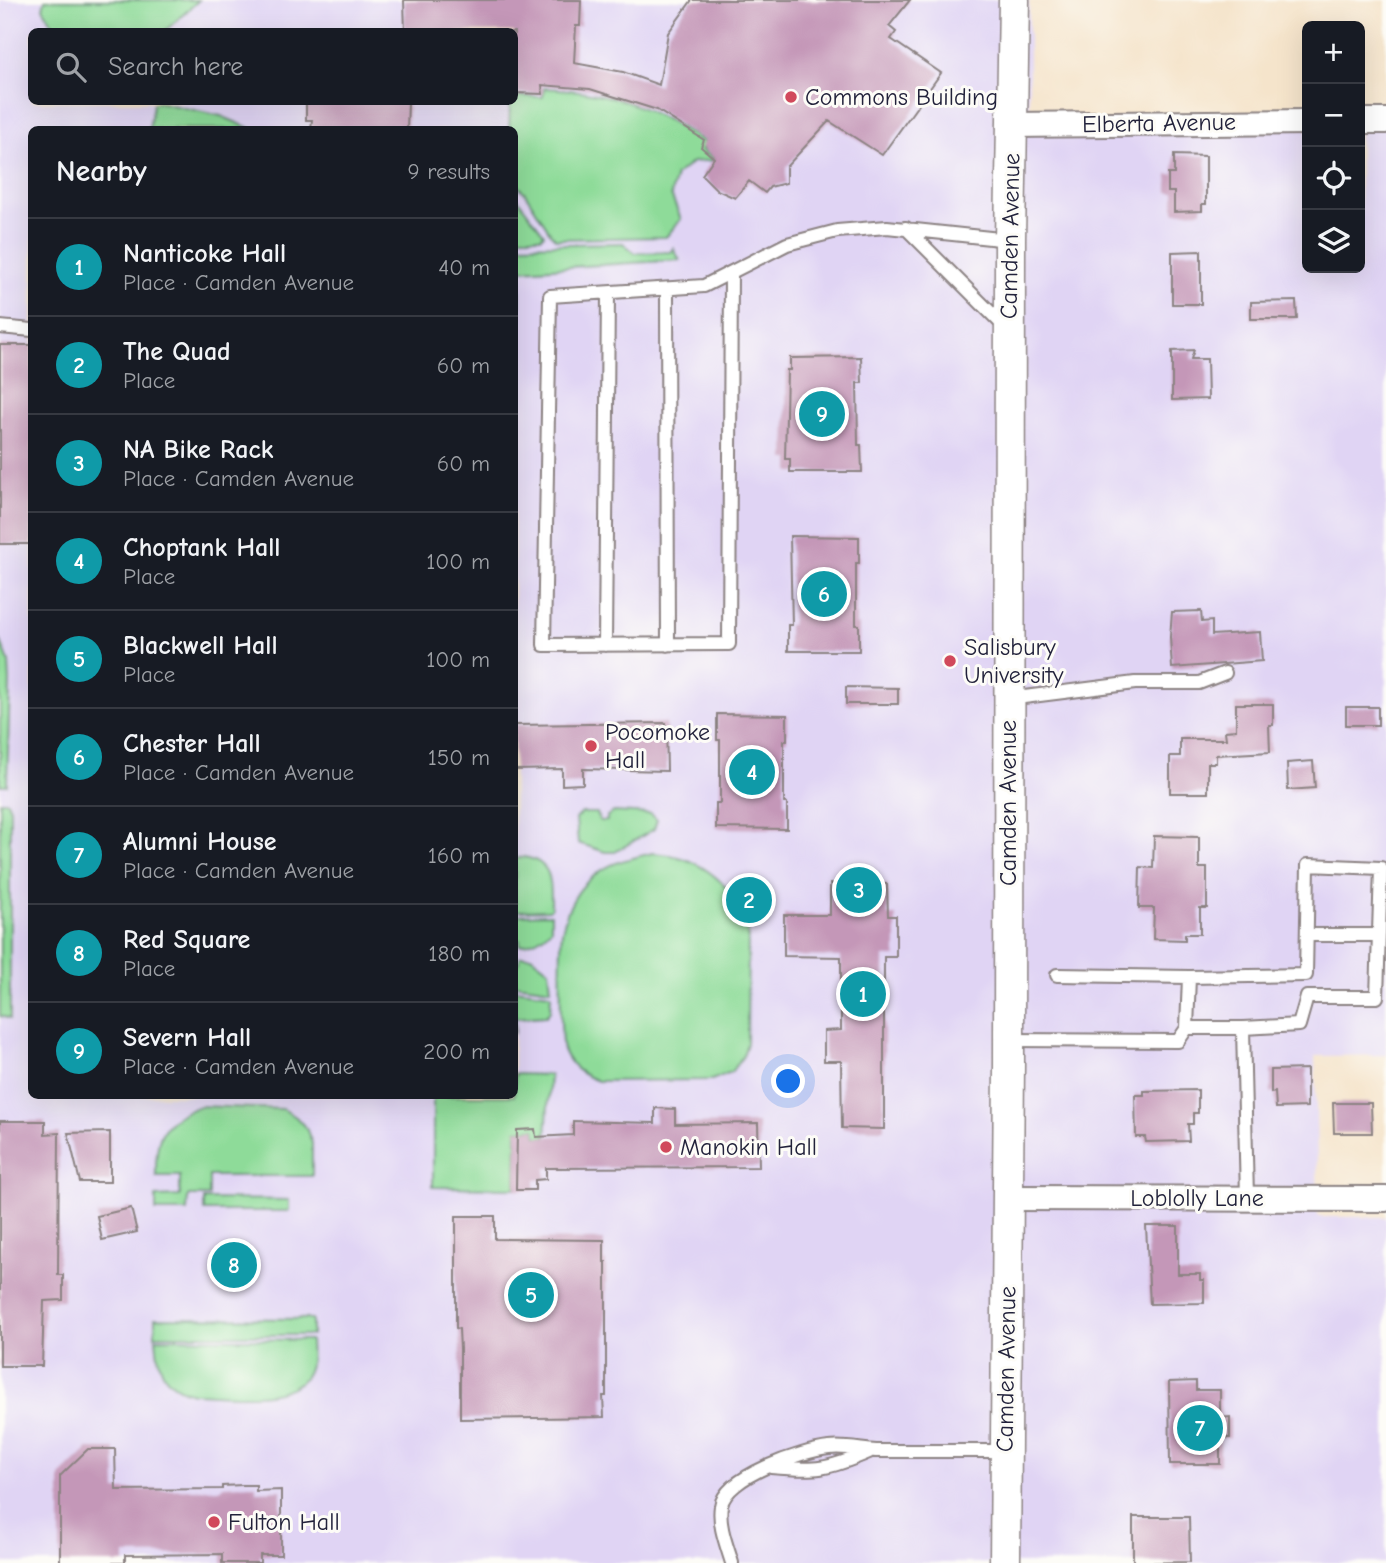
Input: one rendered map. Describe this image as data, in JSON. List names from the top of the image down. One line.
{"streets":{"street":["Elberta Avenue","Camden Avenue","Loblolly Lane"]},"crossings":[["Elberta Avenue","Camden Avenue"],["Camden Avenue","Loblolly Lane"]],"places":["Commons Building","Salisbury University","Pocomoke Hall","Manokin Hall","Fulton Hall"],"page":{"map_buttons":["+","−"],"search":"Search here","heading":["Nearby","9 results"],"list":[{"mark":"1","name":"Nanticoke Hall","note":"Place · Camden Avenue","value":"40 m"},{"mark":"2","name":"The Quad","note":"Place","value":"60 m"},{"mark":"3","name":"NA Bike Rack","note":"Place · Camden Avenue","value":"60 m"},{"mark":"4","name":"Choptank Hall","note":"Place","value":"100 m"},{"mark":"5","name":"Blackwell Hall","note":"Place","value":"100 m"},{"mark":"6","name":"Chester Hall","note":"Place · Camden Avenue","value":"150 m"},{"mark":"7","name":"Alumni House","note":"Place · Camden Avenue","value":"160 m"},{"mark":"8","name":"Red Square","note":"Place","value":"180 m"},{"mark":"9","name":"Severn Hall","note":"Place · Camden Avenue","value":"200 m"}],"pins":["9","6","4","3","2","1","8","5","7"]}}
